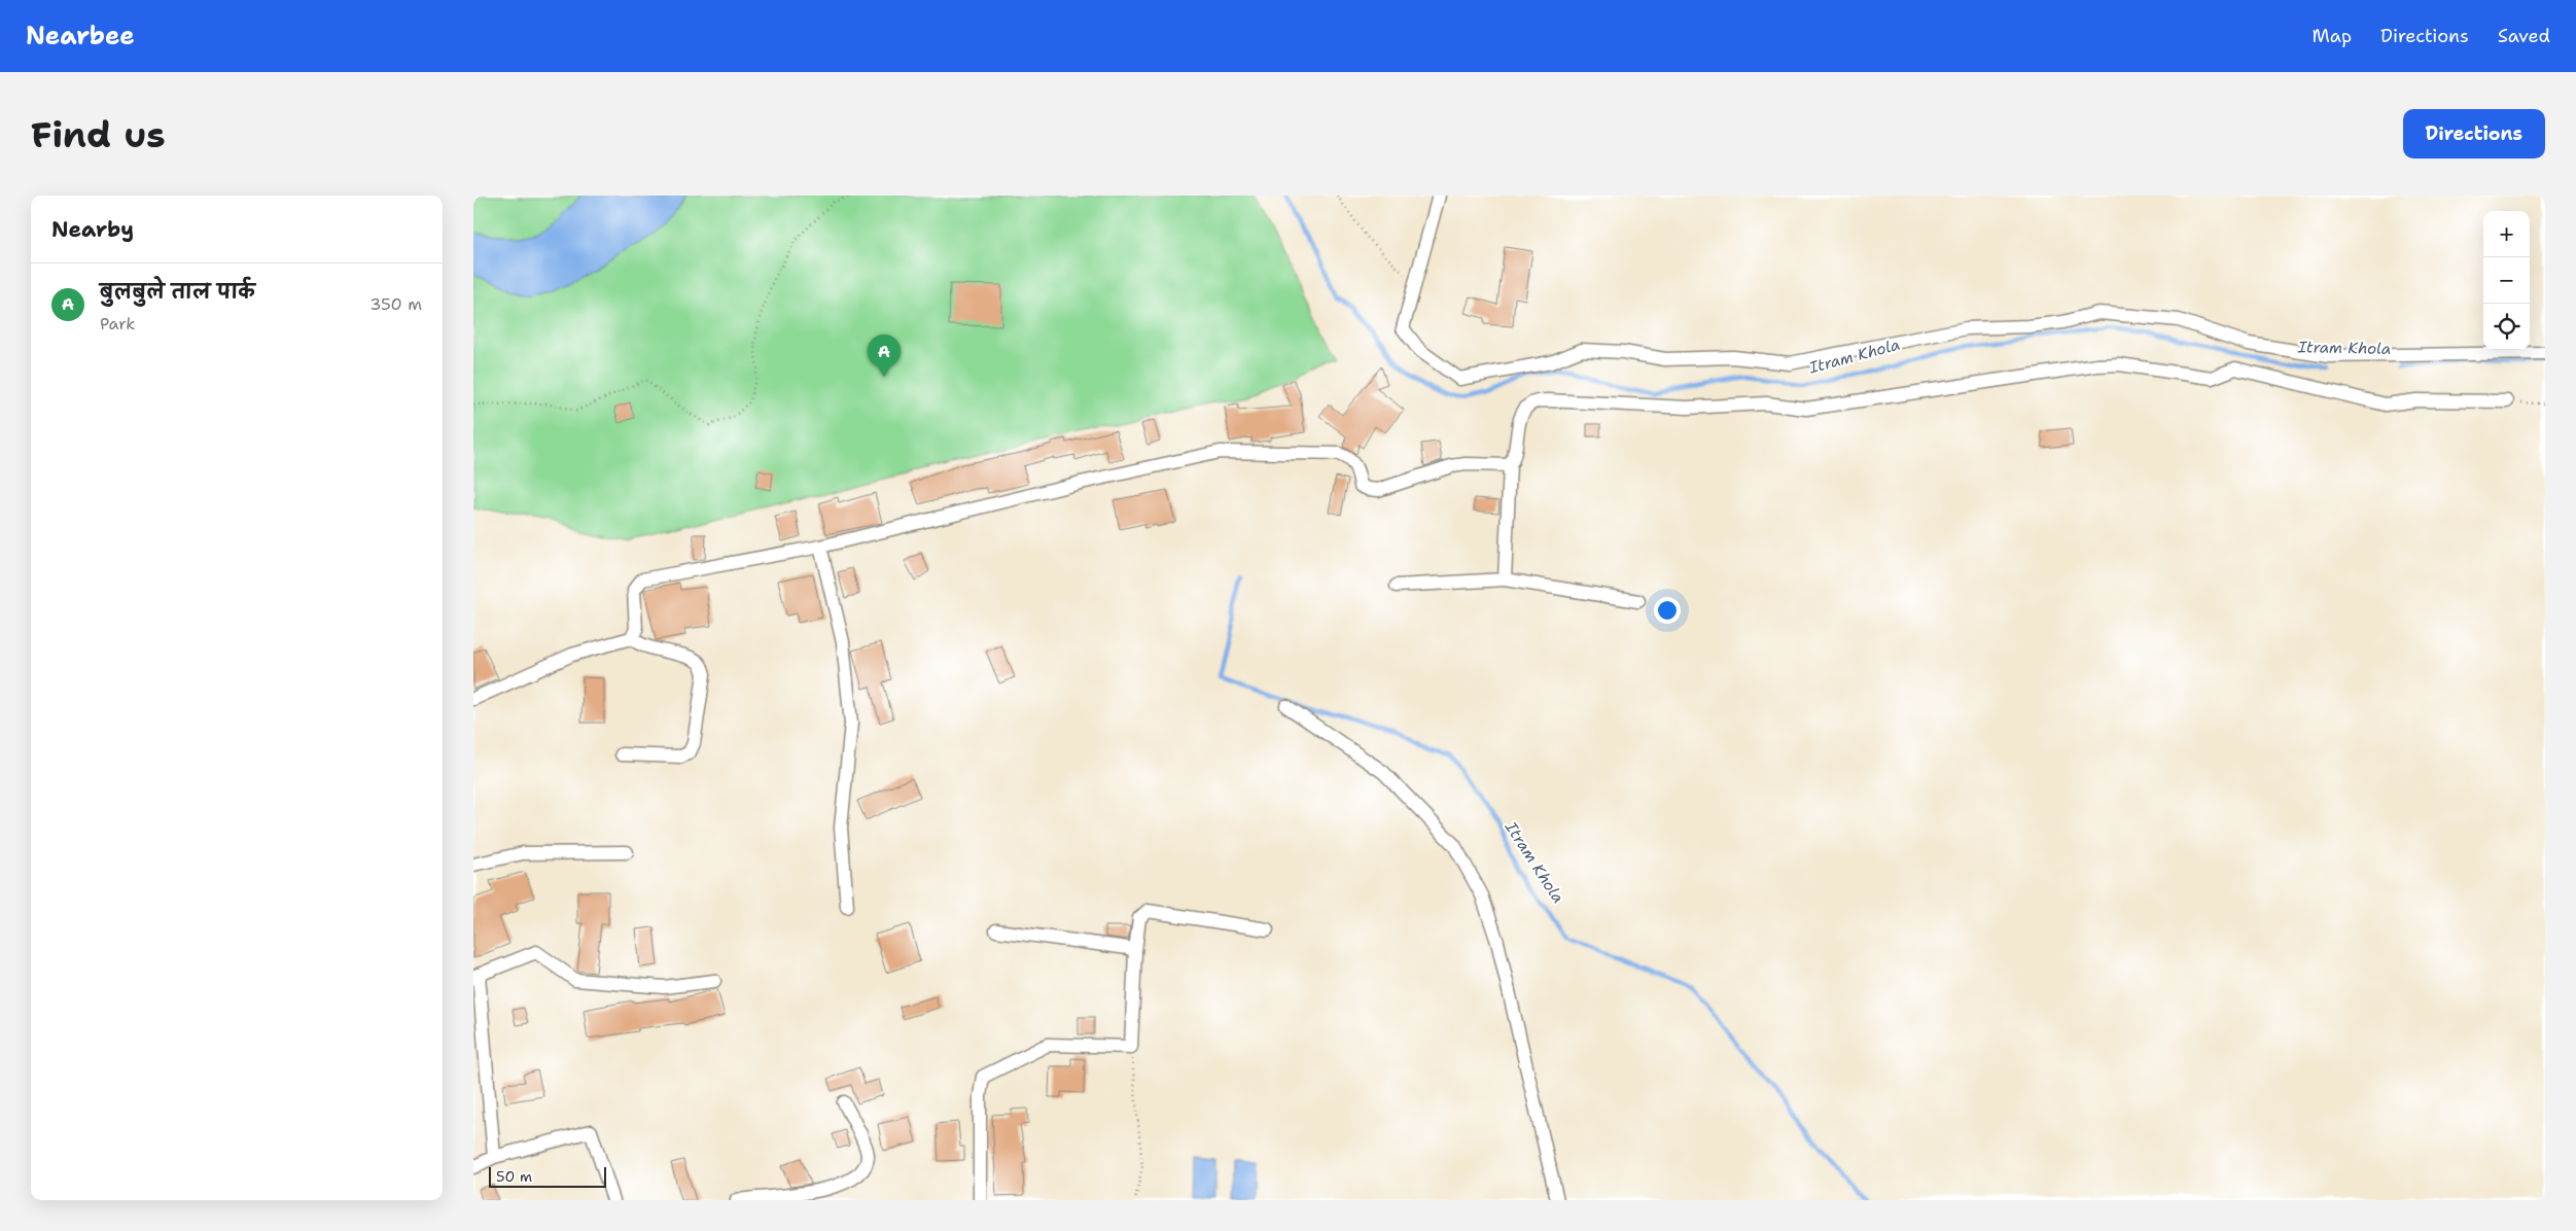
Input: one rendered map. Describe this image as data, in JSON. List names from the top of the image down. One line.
{"water":["Itram Khola"],"scale_bar":"50 m","page":{"header":"Nearbee","nav":["Map","Directions","Saved"],"buttons":"Directions","title":"Find us","heading":"Nearby","map_buttons":["+","−"],"list":[{"mark":"A","name":"बुलबुले ताल पार्क","note":"Park","value":"350 m"}],"pins":"A","scale":"50 m"}}
